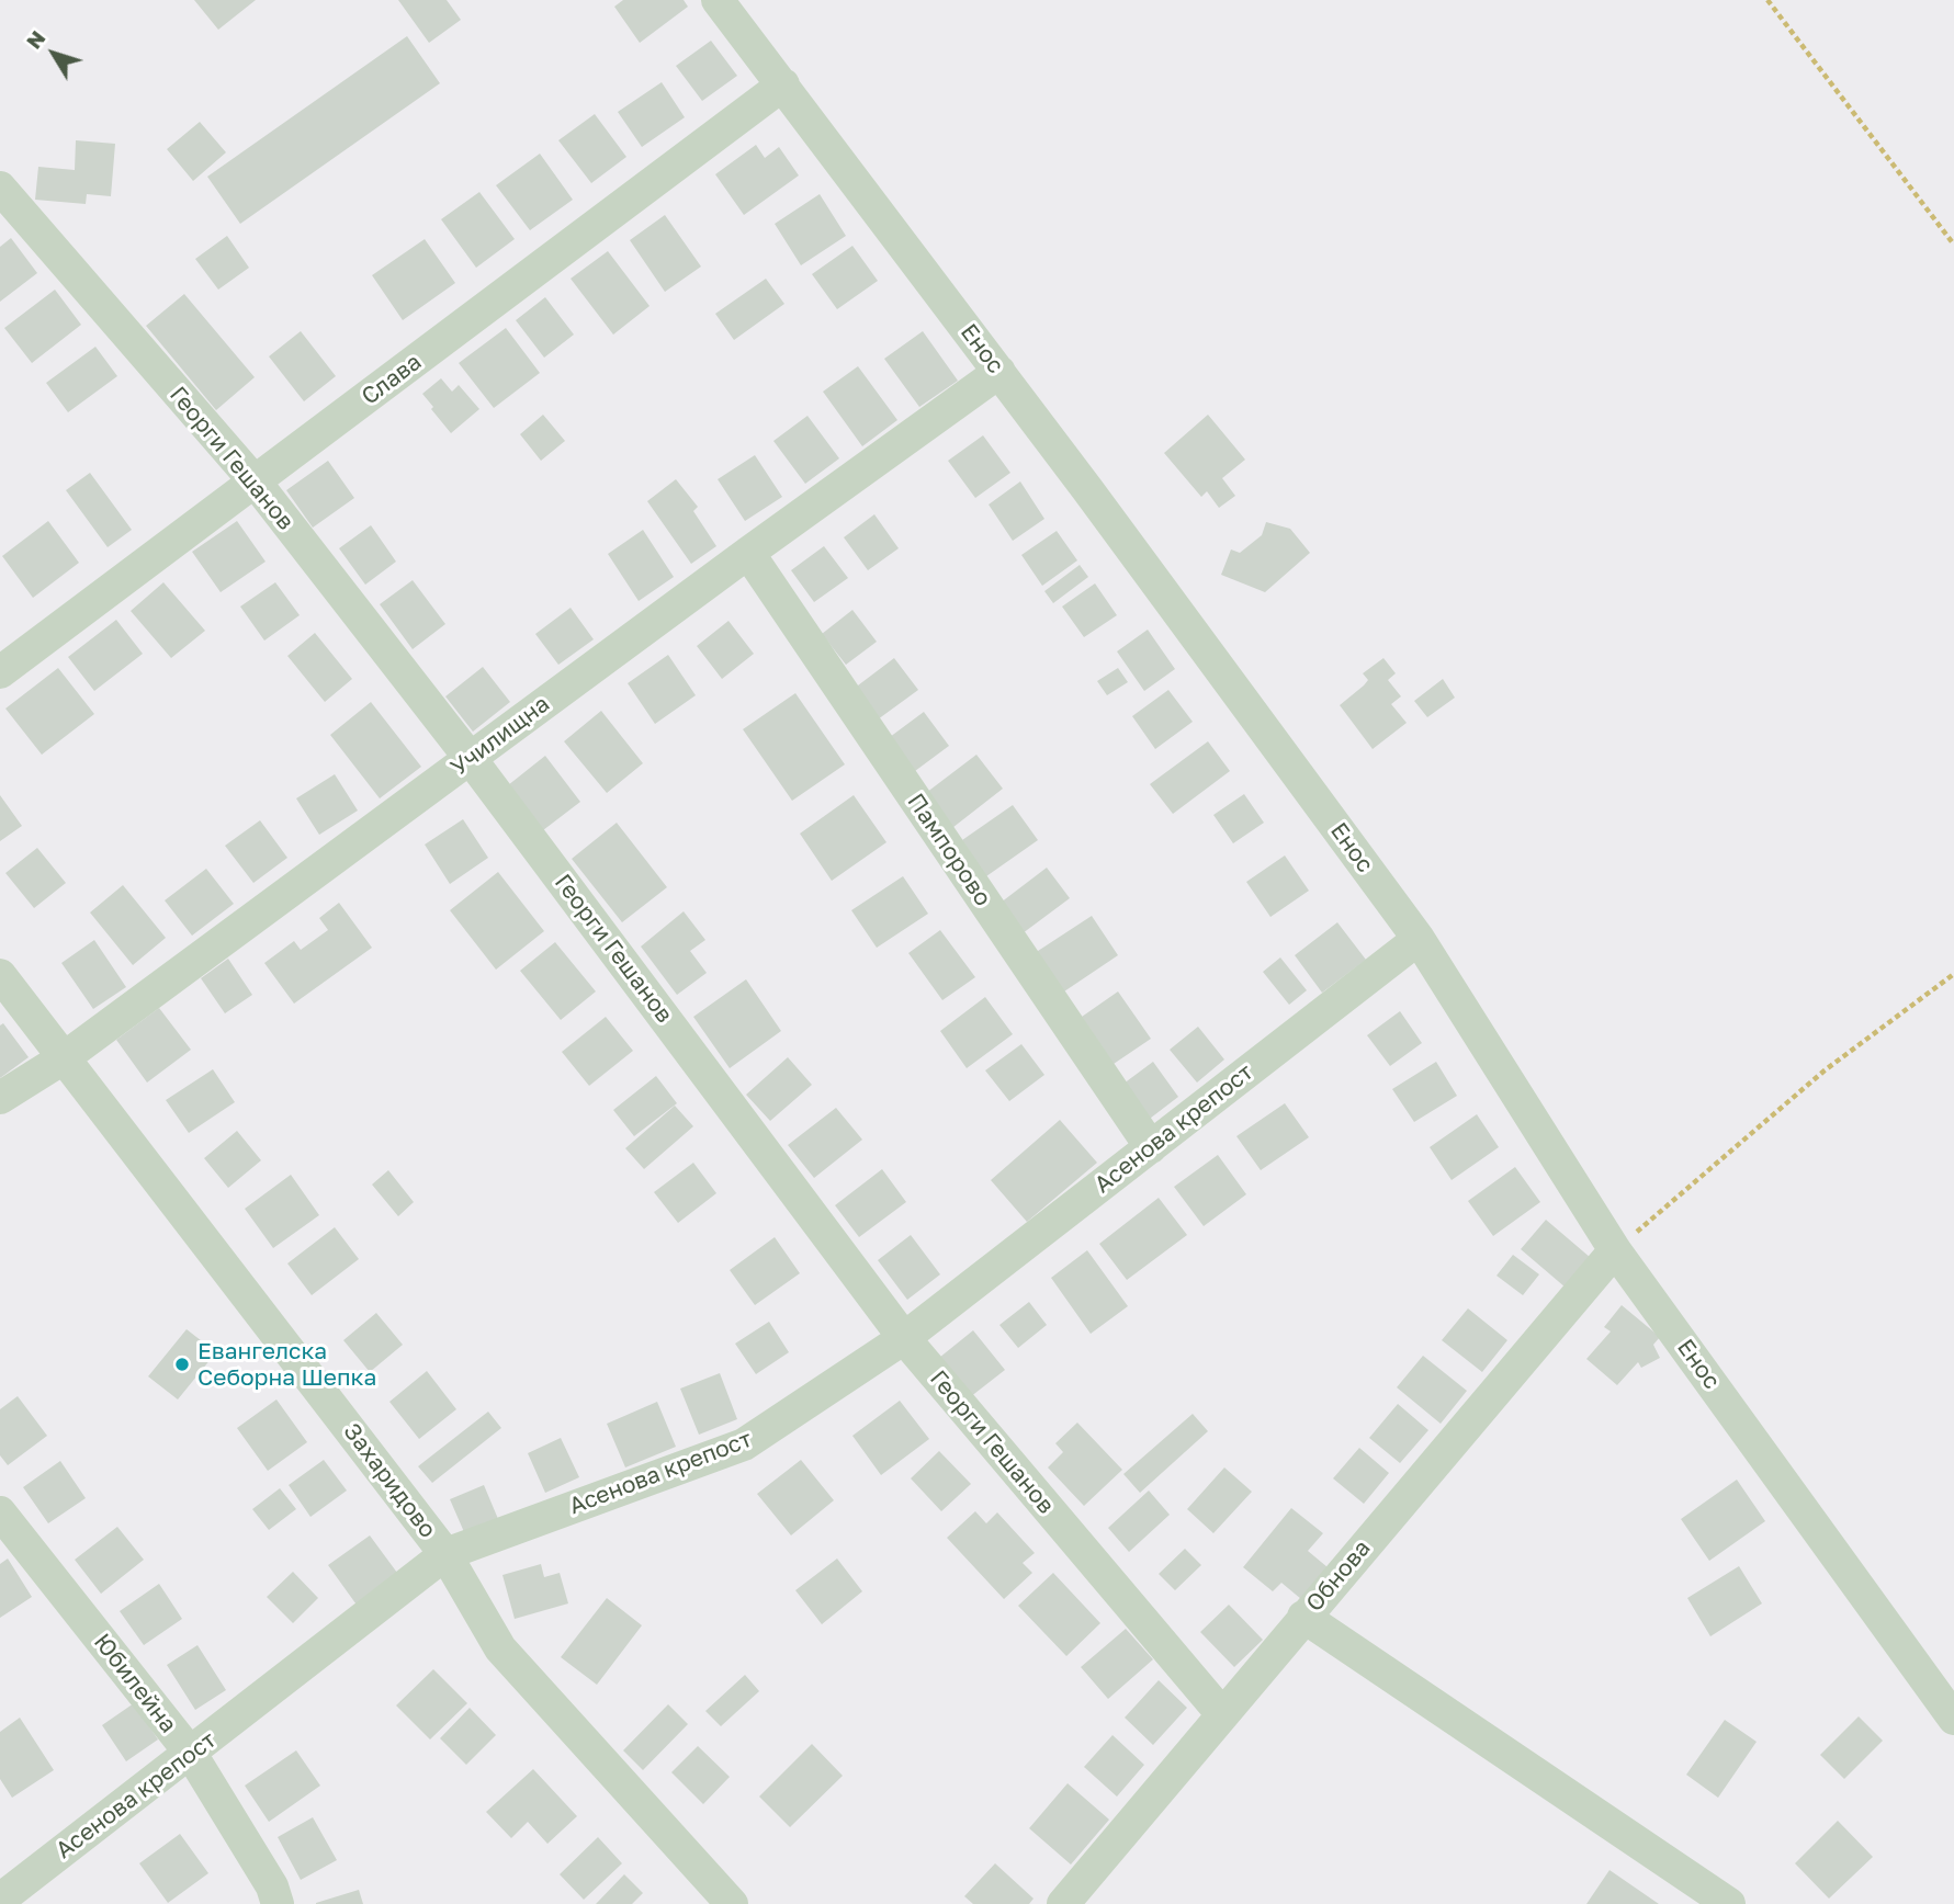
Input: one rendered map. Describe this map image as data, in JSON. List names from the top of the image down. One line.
{"streets":{"street":["Енос","Слава","Георги Гешанов","Училищна","Пампорово","Асенова крепост","Захаридово","Обнова","Юбилейна"]},"crossings":[["Енос","Слава"],["Енос","Училищна"],["Енос","Асенова крепост"],["Енос","Обнова"],["Слава","Георги Гешанов"],["Георги Гешанов","Училищна"],["Георги Гешанов","Асенова крепост"],["Георги Гешанов","Обнова"],["Училищна","Пампорово"],["Училищна","Захаридово"],["Пампорово","Асенова крепост"],["Асенова крепост","Захаридово"],["Асенова крепост","Юбилейна"]],"places":["Евангелска Себорна Шепка"],"north":"top left"}
